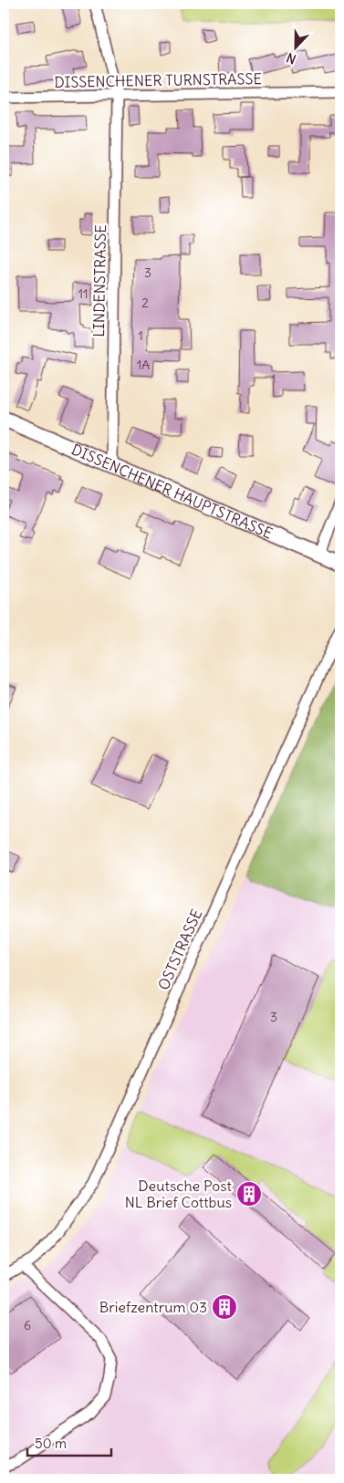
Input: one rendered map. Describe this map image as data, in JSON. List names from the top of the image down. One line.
{"streets":{"main road":["DISSENCHENER HAUPTSTRASSE"],"street":["DISSENCHENER TURNSTRASSE","LINDENSTRASSE","OSTSTRASSE"]},"crossings":[["DISSENCHENER TURNSTRASSE","LINDENSTRASSE"],["LINDENSTRASSE","DISSENCHENER HAUPTSTRASSE"]],"places":{"building":["Deutsche Post NL Brief Cottbus","Briefzentrum 03"]},"house_numbers":["3","11","2","1","1A","3","6"],"scale_bar":"50 m","north":"bottom"}
